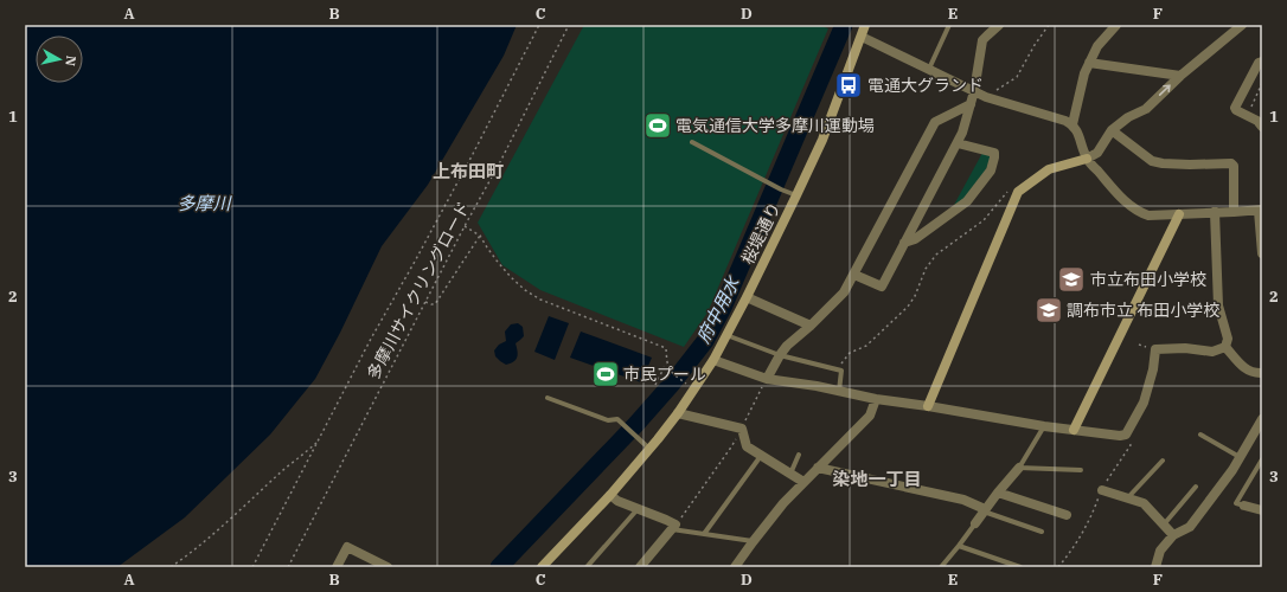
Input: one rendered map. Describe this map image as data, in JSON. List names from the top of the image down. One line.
{"streets":{"street":["桜堤通り"],"path":["多摩川サイクリングロード"]},"districts":["上布田町","染地一丁目"],"water":["多摩川","府中用水"],"places":{"bus stop":["電通大グランド"],"sports":["電気通信大学多摩川運動場","市民プール"],"school or university":["市立布田小学校","調布市立 布田小学校"]},"north":"right","grid":{"columns":["A","B","C","D","E","F"],"rows":["1","2","3"]}}
